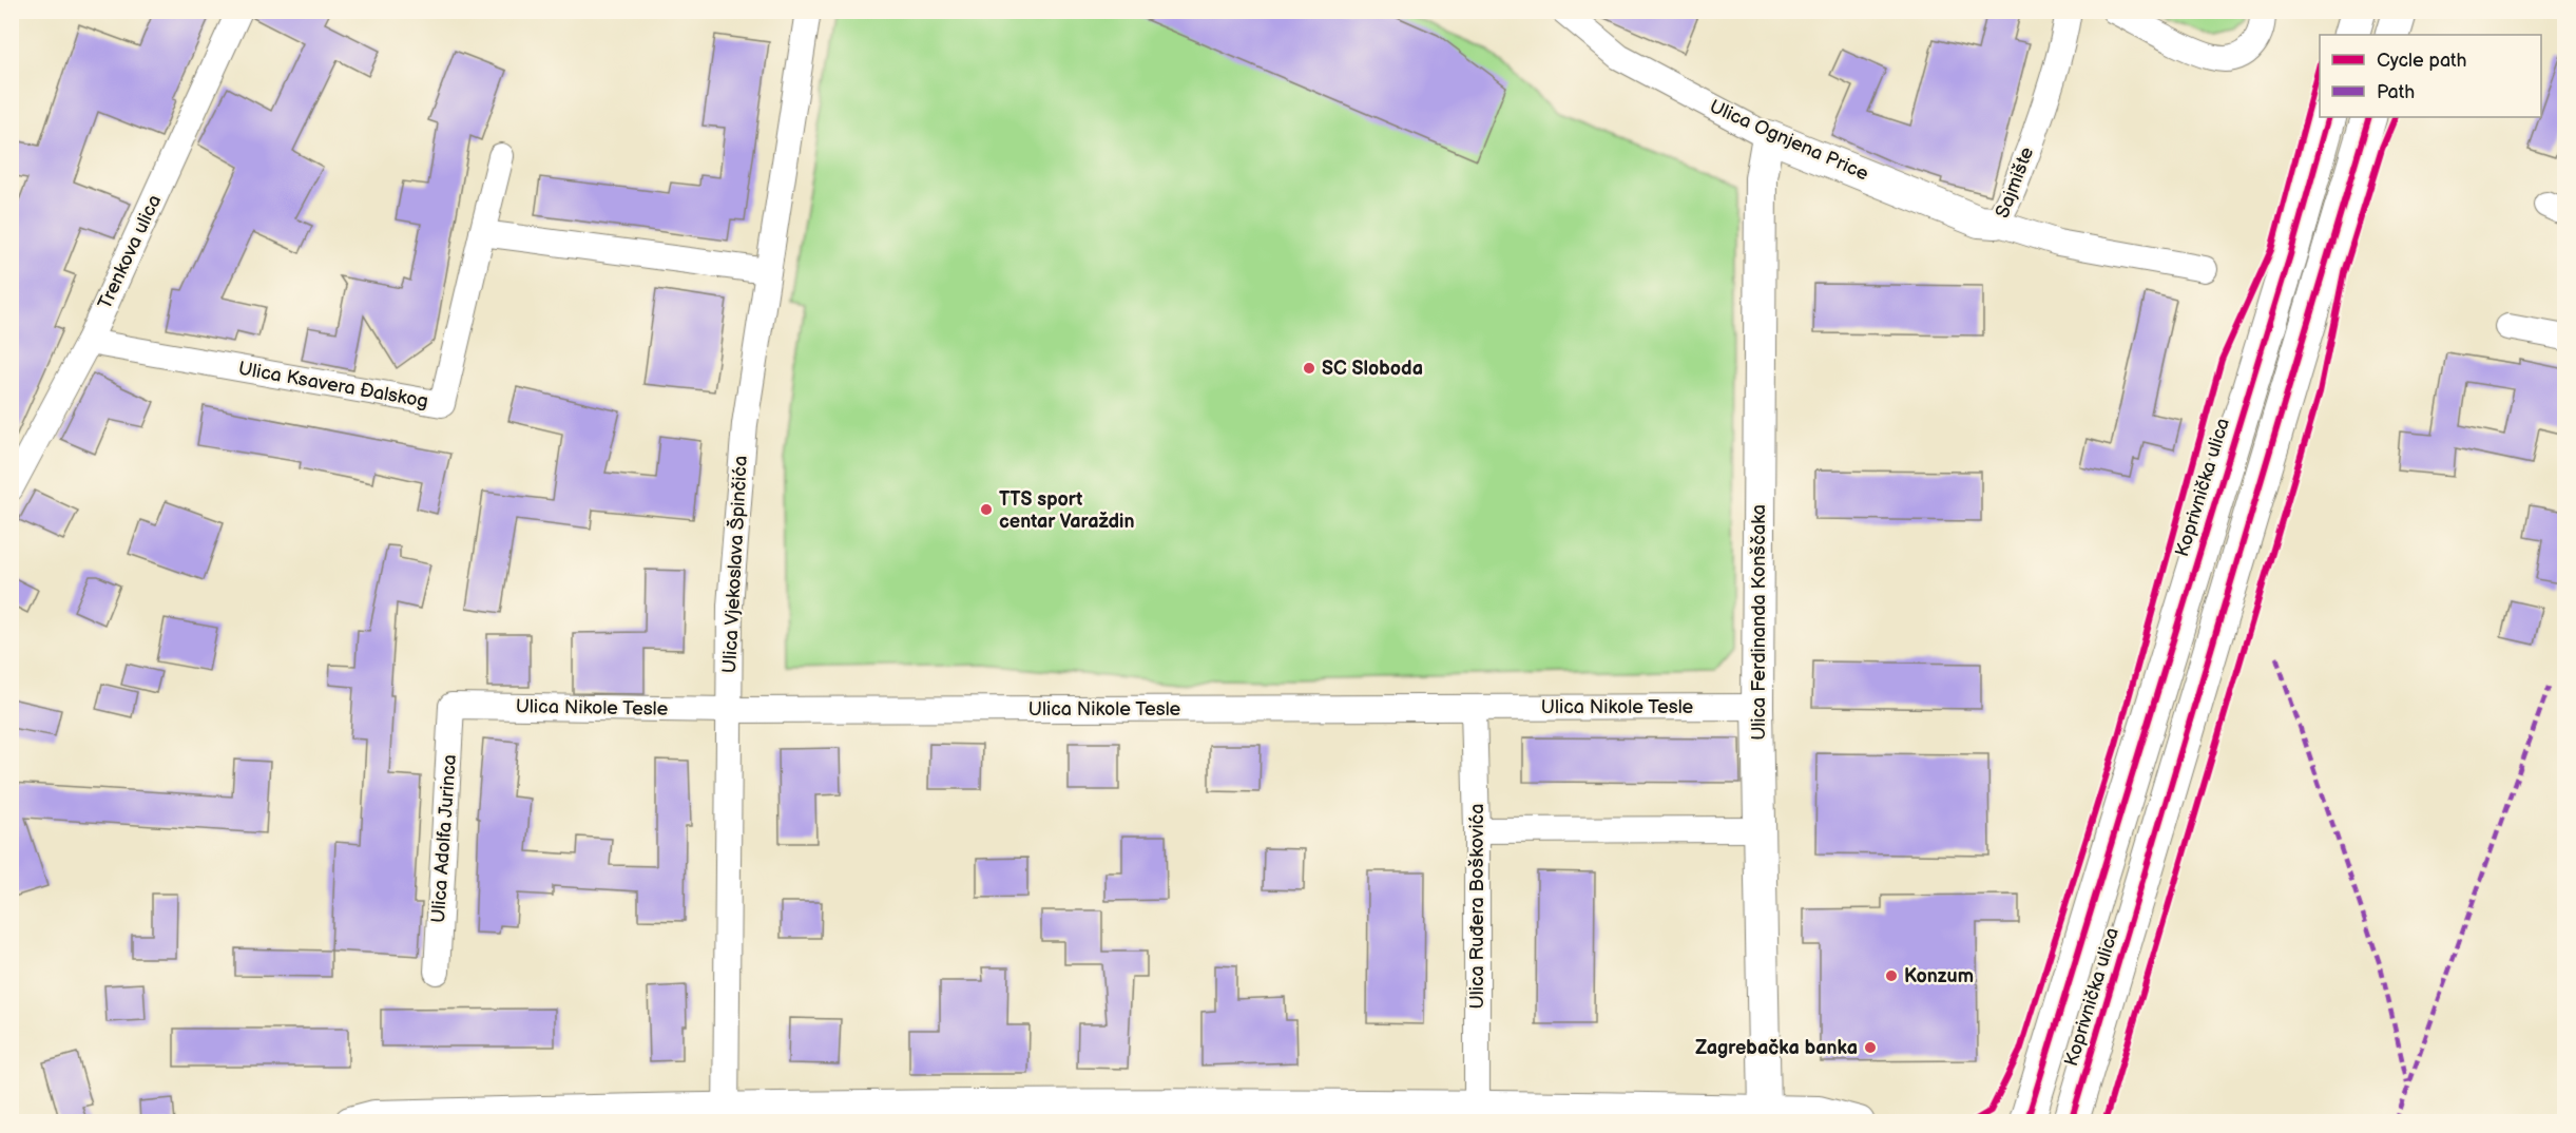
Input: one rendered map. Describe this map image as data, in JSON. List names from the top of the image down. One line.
{"streets":{"main road":["Koprivnička ulica"],"street":["Ulica Ognjena Price","Sajmište","Trenkova ulica","Ulica Ksavera Đalskog","Ulica Vjekoslava Špinčića","Ulica Ferdinanda Konščaka","Ulica Nikole Tesle","Ulica Adolfa Jurinca","Ulica Ruđera Boškovića"]},"crossings":[["Ulica Ognjena Price","Sajmište"],["Ulica Ognjena Price","Ulica Ferdinanda Konščaka"],["Trenkova ulica","Ulica Ksavera Đalskog"],["Ulica Vjekoslava Špinčića","Ulica Nikole Tesle"],["Ulica Ferdinanda Konščaka","Ulica Nikole Tesle"],["Ulica Nikole Tesle","Ulica Adolfa Jurinca"],["Ulica Nikole Tesle","Ulica Ruđera Boškovića"]],"places":["SC Sloboda","TTS sport centar Varaždin","Konzum","Zagrebačka banka"],"legend":["Cycle path","Path"]}
